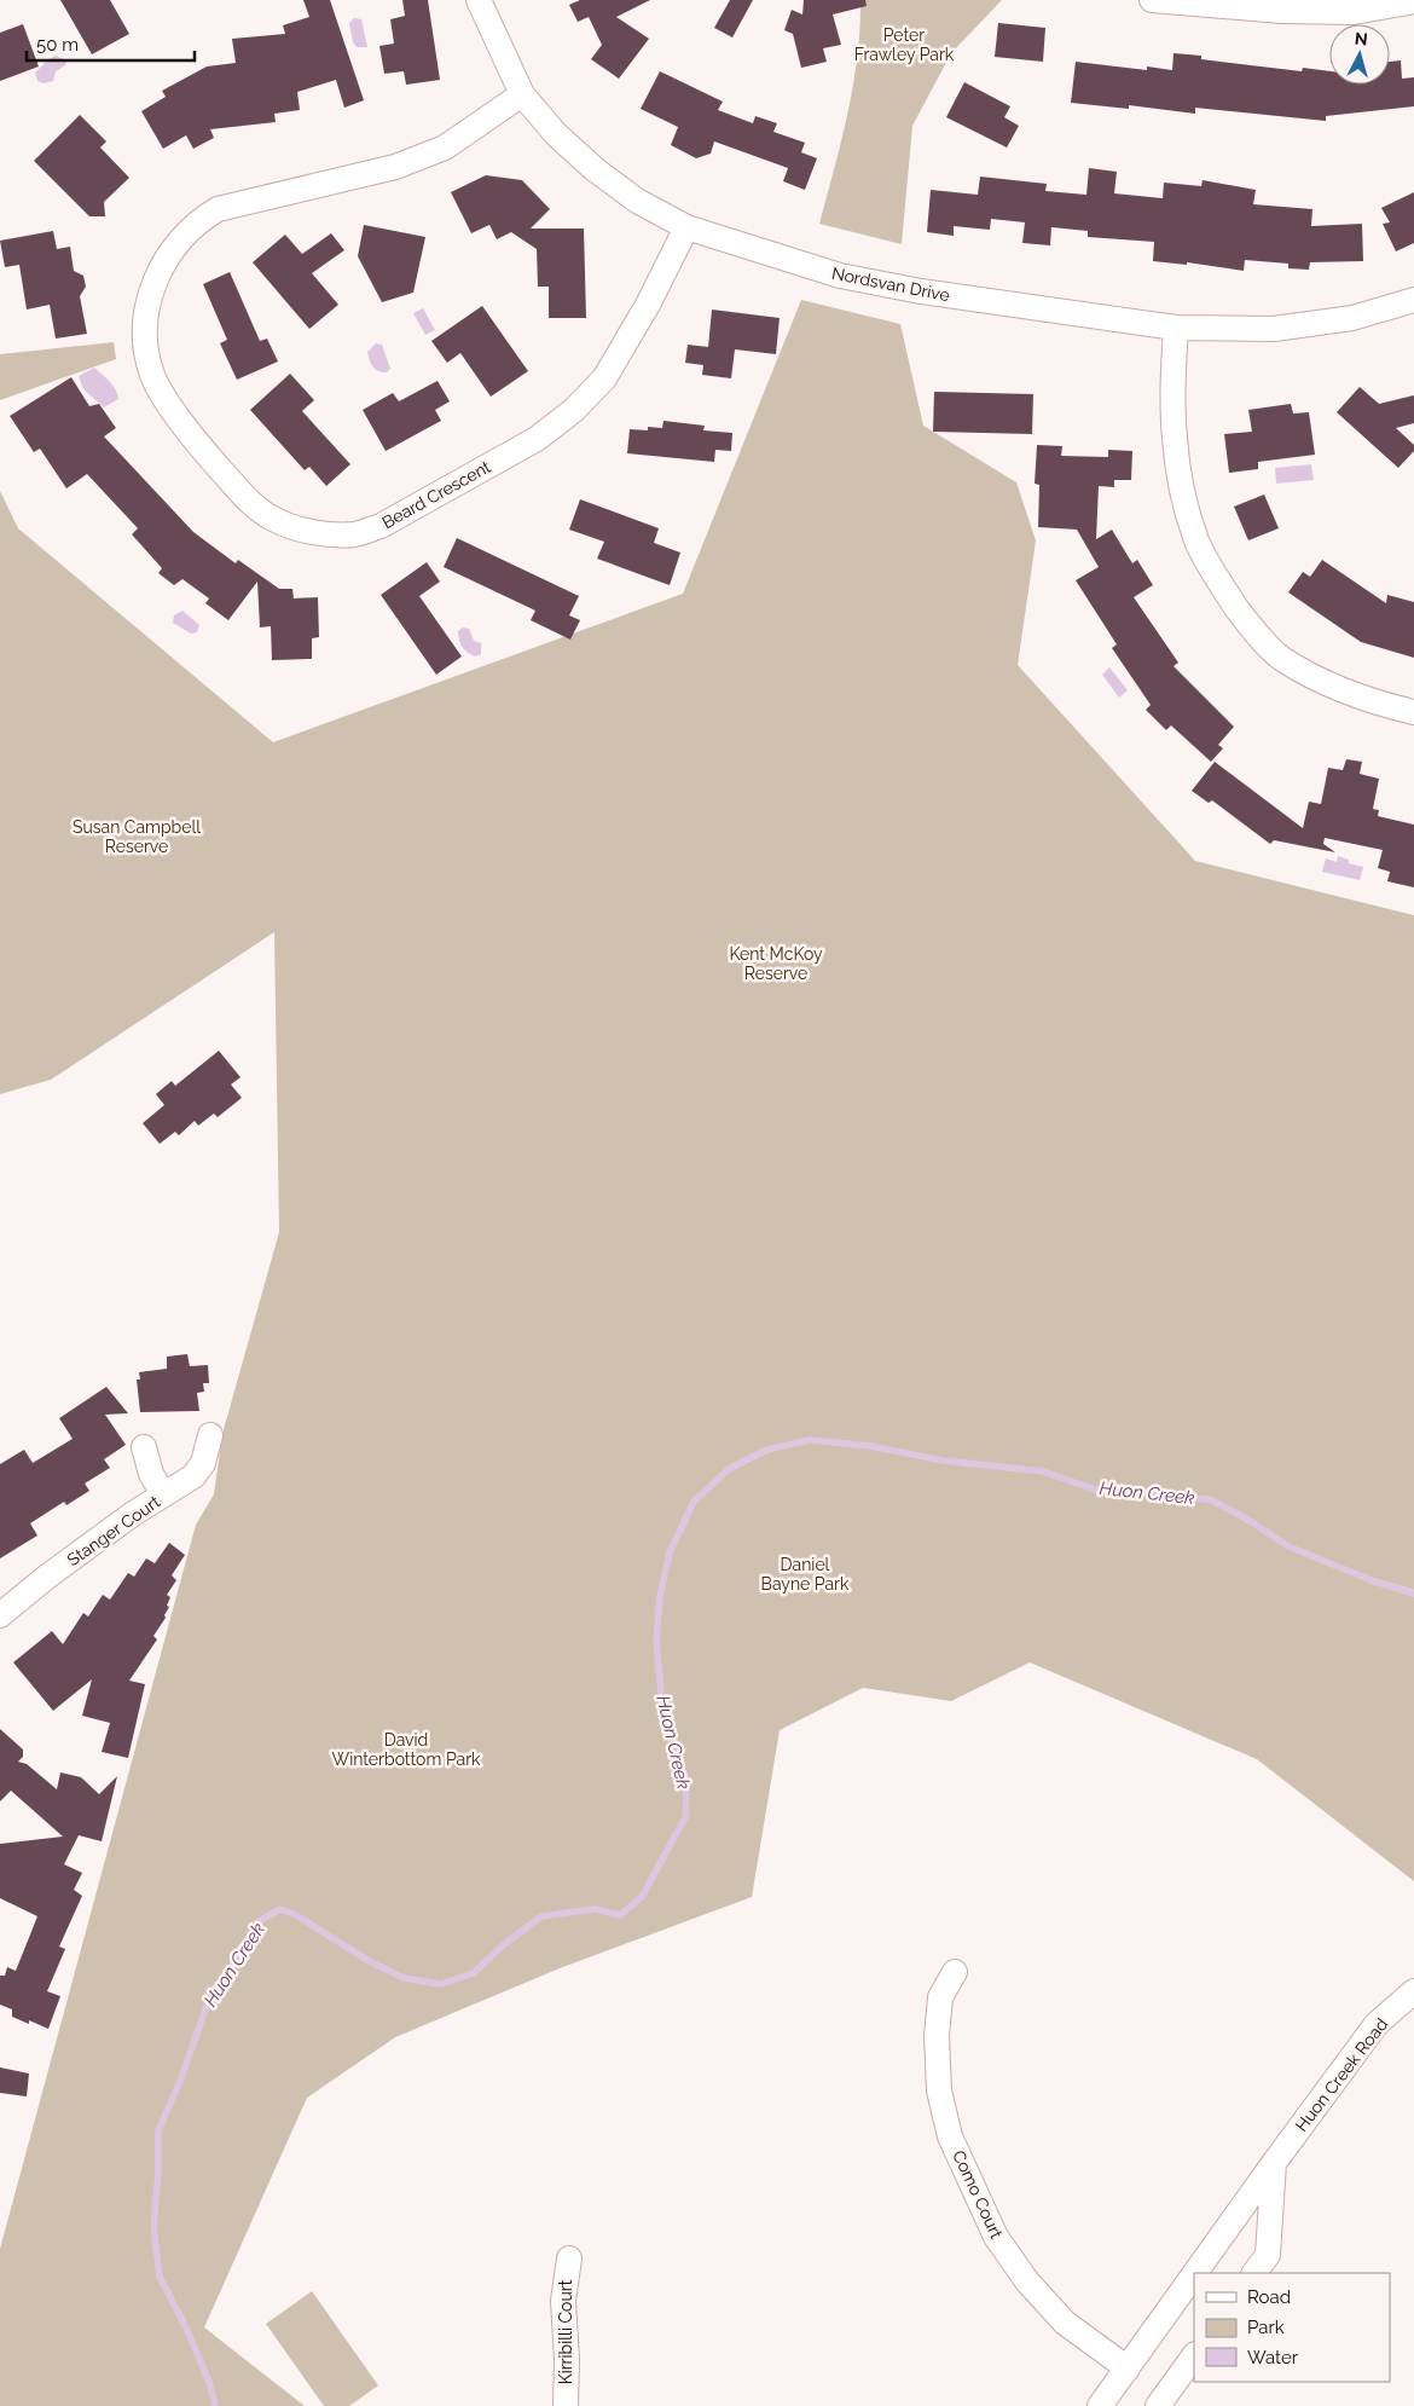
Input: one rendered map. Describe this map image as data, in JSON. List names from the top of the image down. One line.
{"streets":{"street":["Nordsvan Drive","Beard Crescent","Stanger Court","Huon Creek Road","Como Court","Kirribilli Court"]},"crossings":[["Nordsvan Drive","Beard Crescent"],["Huon Creek Road","Como Court"]],"water":["Huon Creek"],"parks":["Peter Frawley Park","Susan Campbell Reserve","Kent McKoy Reserve","Daniel Bayne Park","David Winterbottom Park"],"legend":["Road","Park","Water"],"scale_bar":"50 m","north":"top"}
